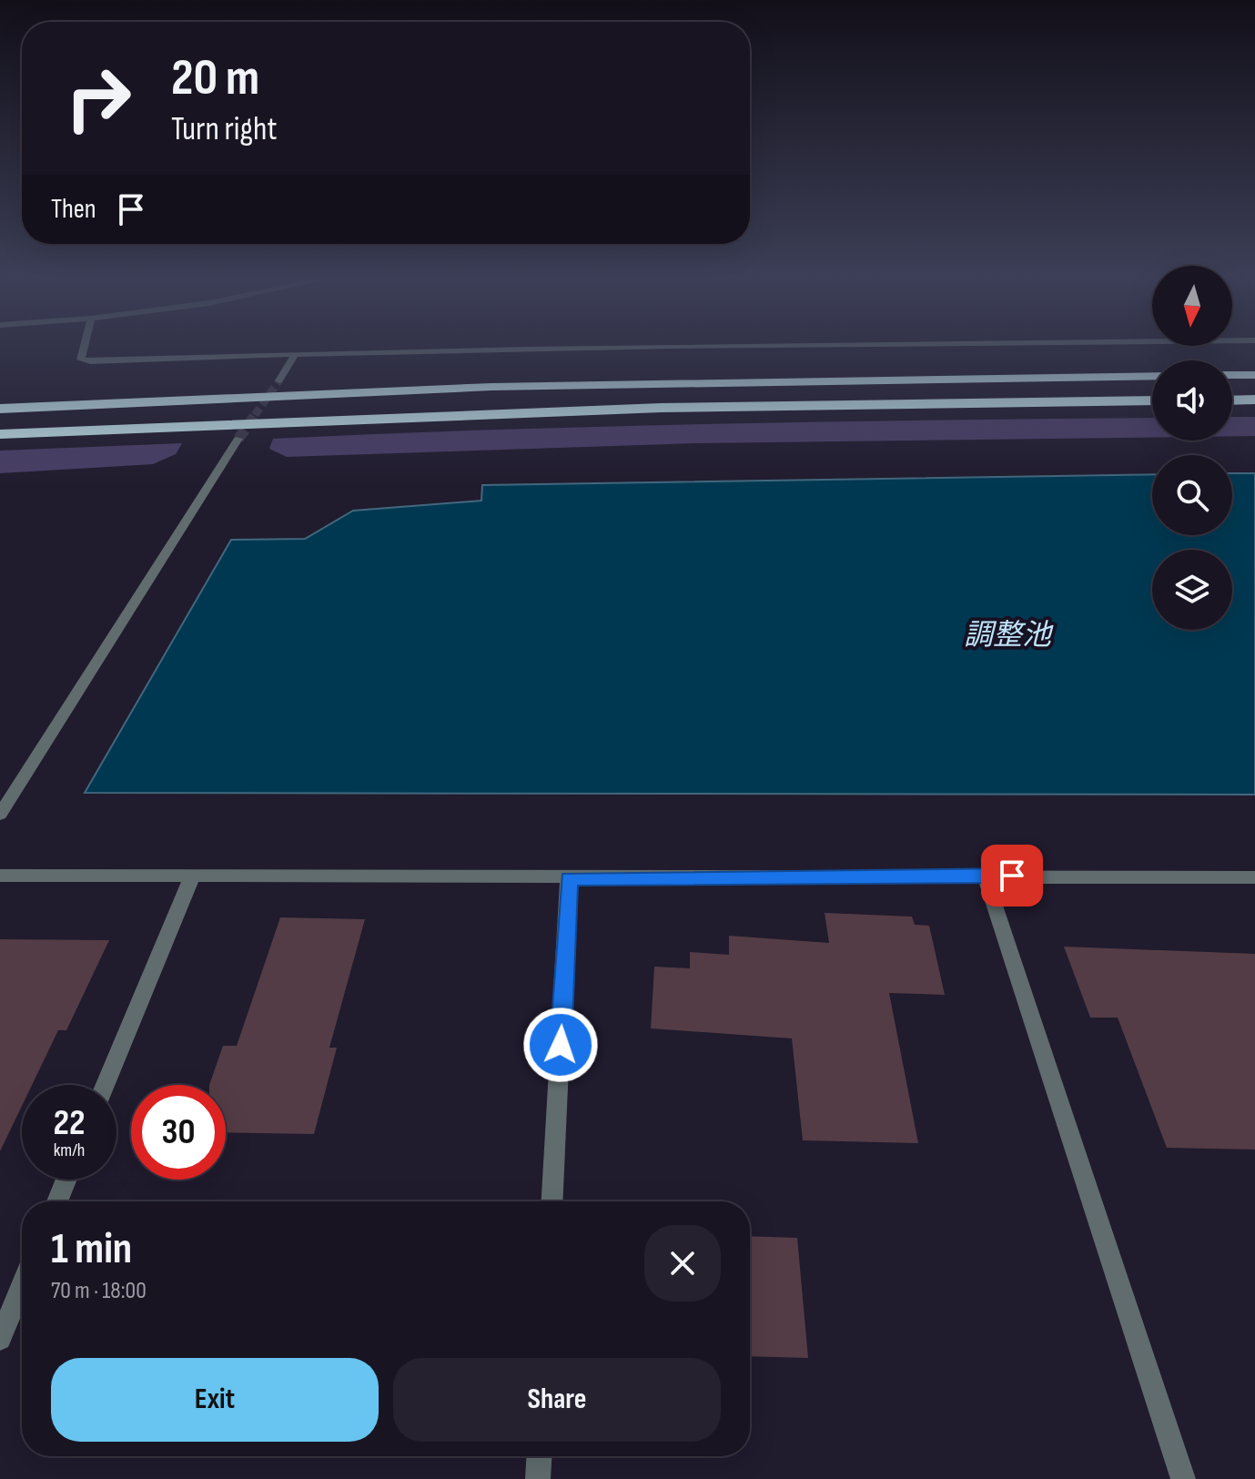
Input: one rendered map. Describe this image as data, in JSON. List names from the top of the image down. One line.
{"water":["調整池"],"north":"bottom","page":{"turn":["20 m","Turn right"],"then":"Then","speed":"22 km/h","limit":"30","heading":["1 min","70 m · 18:00"],"buttons":["Exit","Share"]}}
